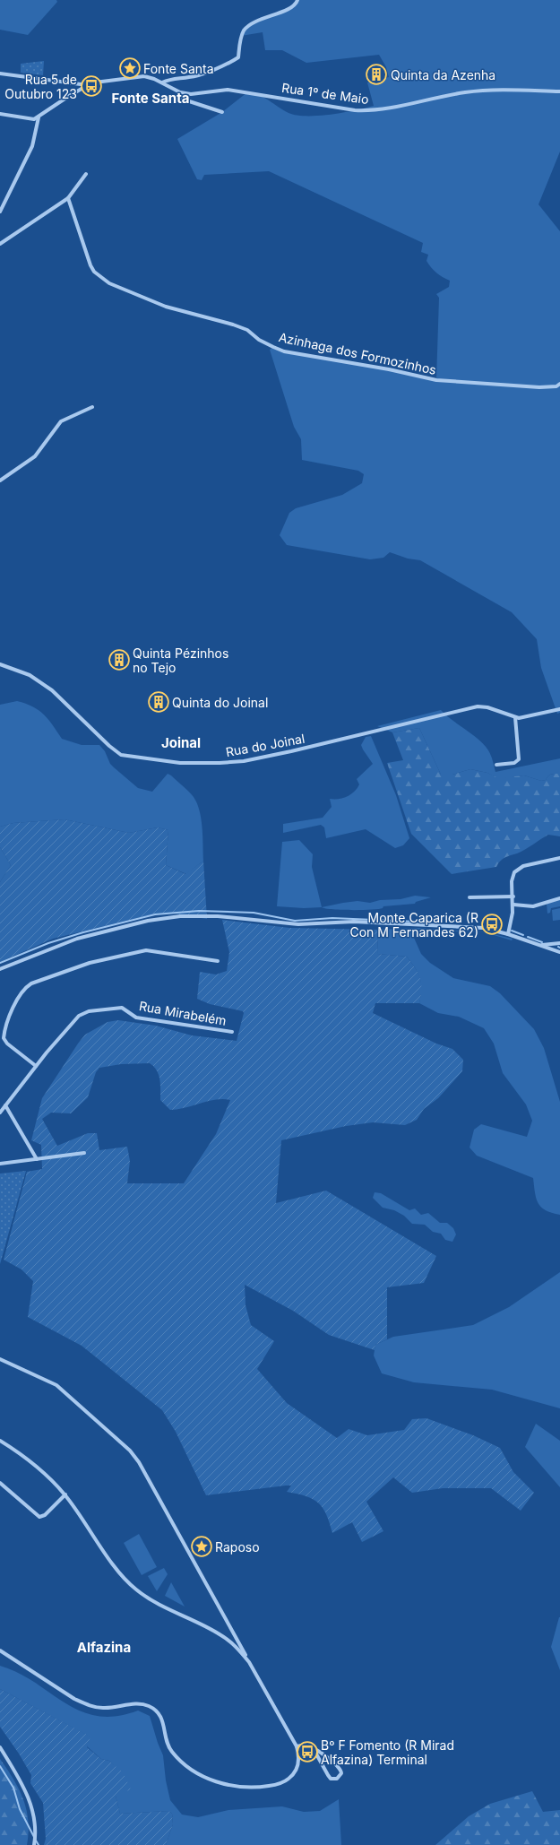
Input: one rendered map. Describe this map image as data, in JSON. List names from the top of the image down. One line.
{"streets":{"street":["Rua 1º de Maio","Azinhaga dos Formozinhos","Rua do Joinal","Rua Mirabelém"]},"districts":["Fonte Santa","Joinal","Alfazina"],"places":{"place":["Fonte Santa","Raposo"],"building":["Quinta da Azenha","Quinta Pézinhos no Tejo","Quinta do Joinal"],"bus stop":["Rua 5 de Outubro 123","Monte Caparica (R Con M Fernandes 62)","Bº F Fomento (R Mirad Alfazina) Terminal"]}}
